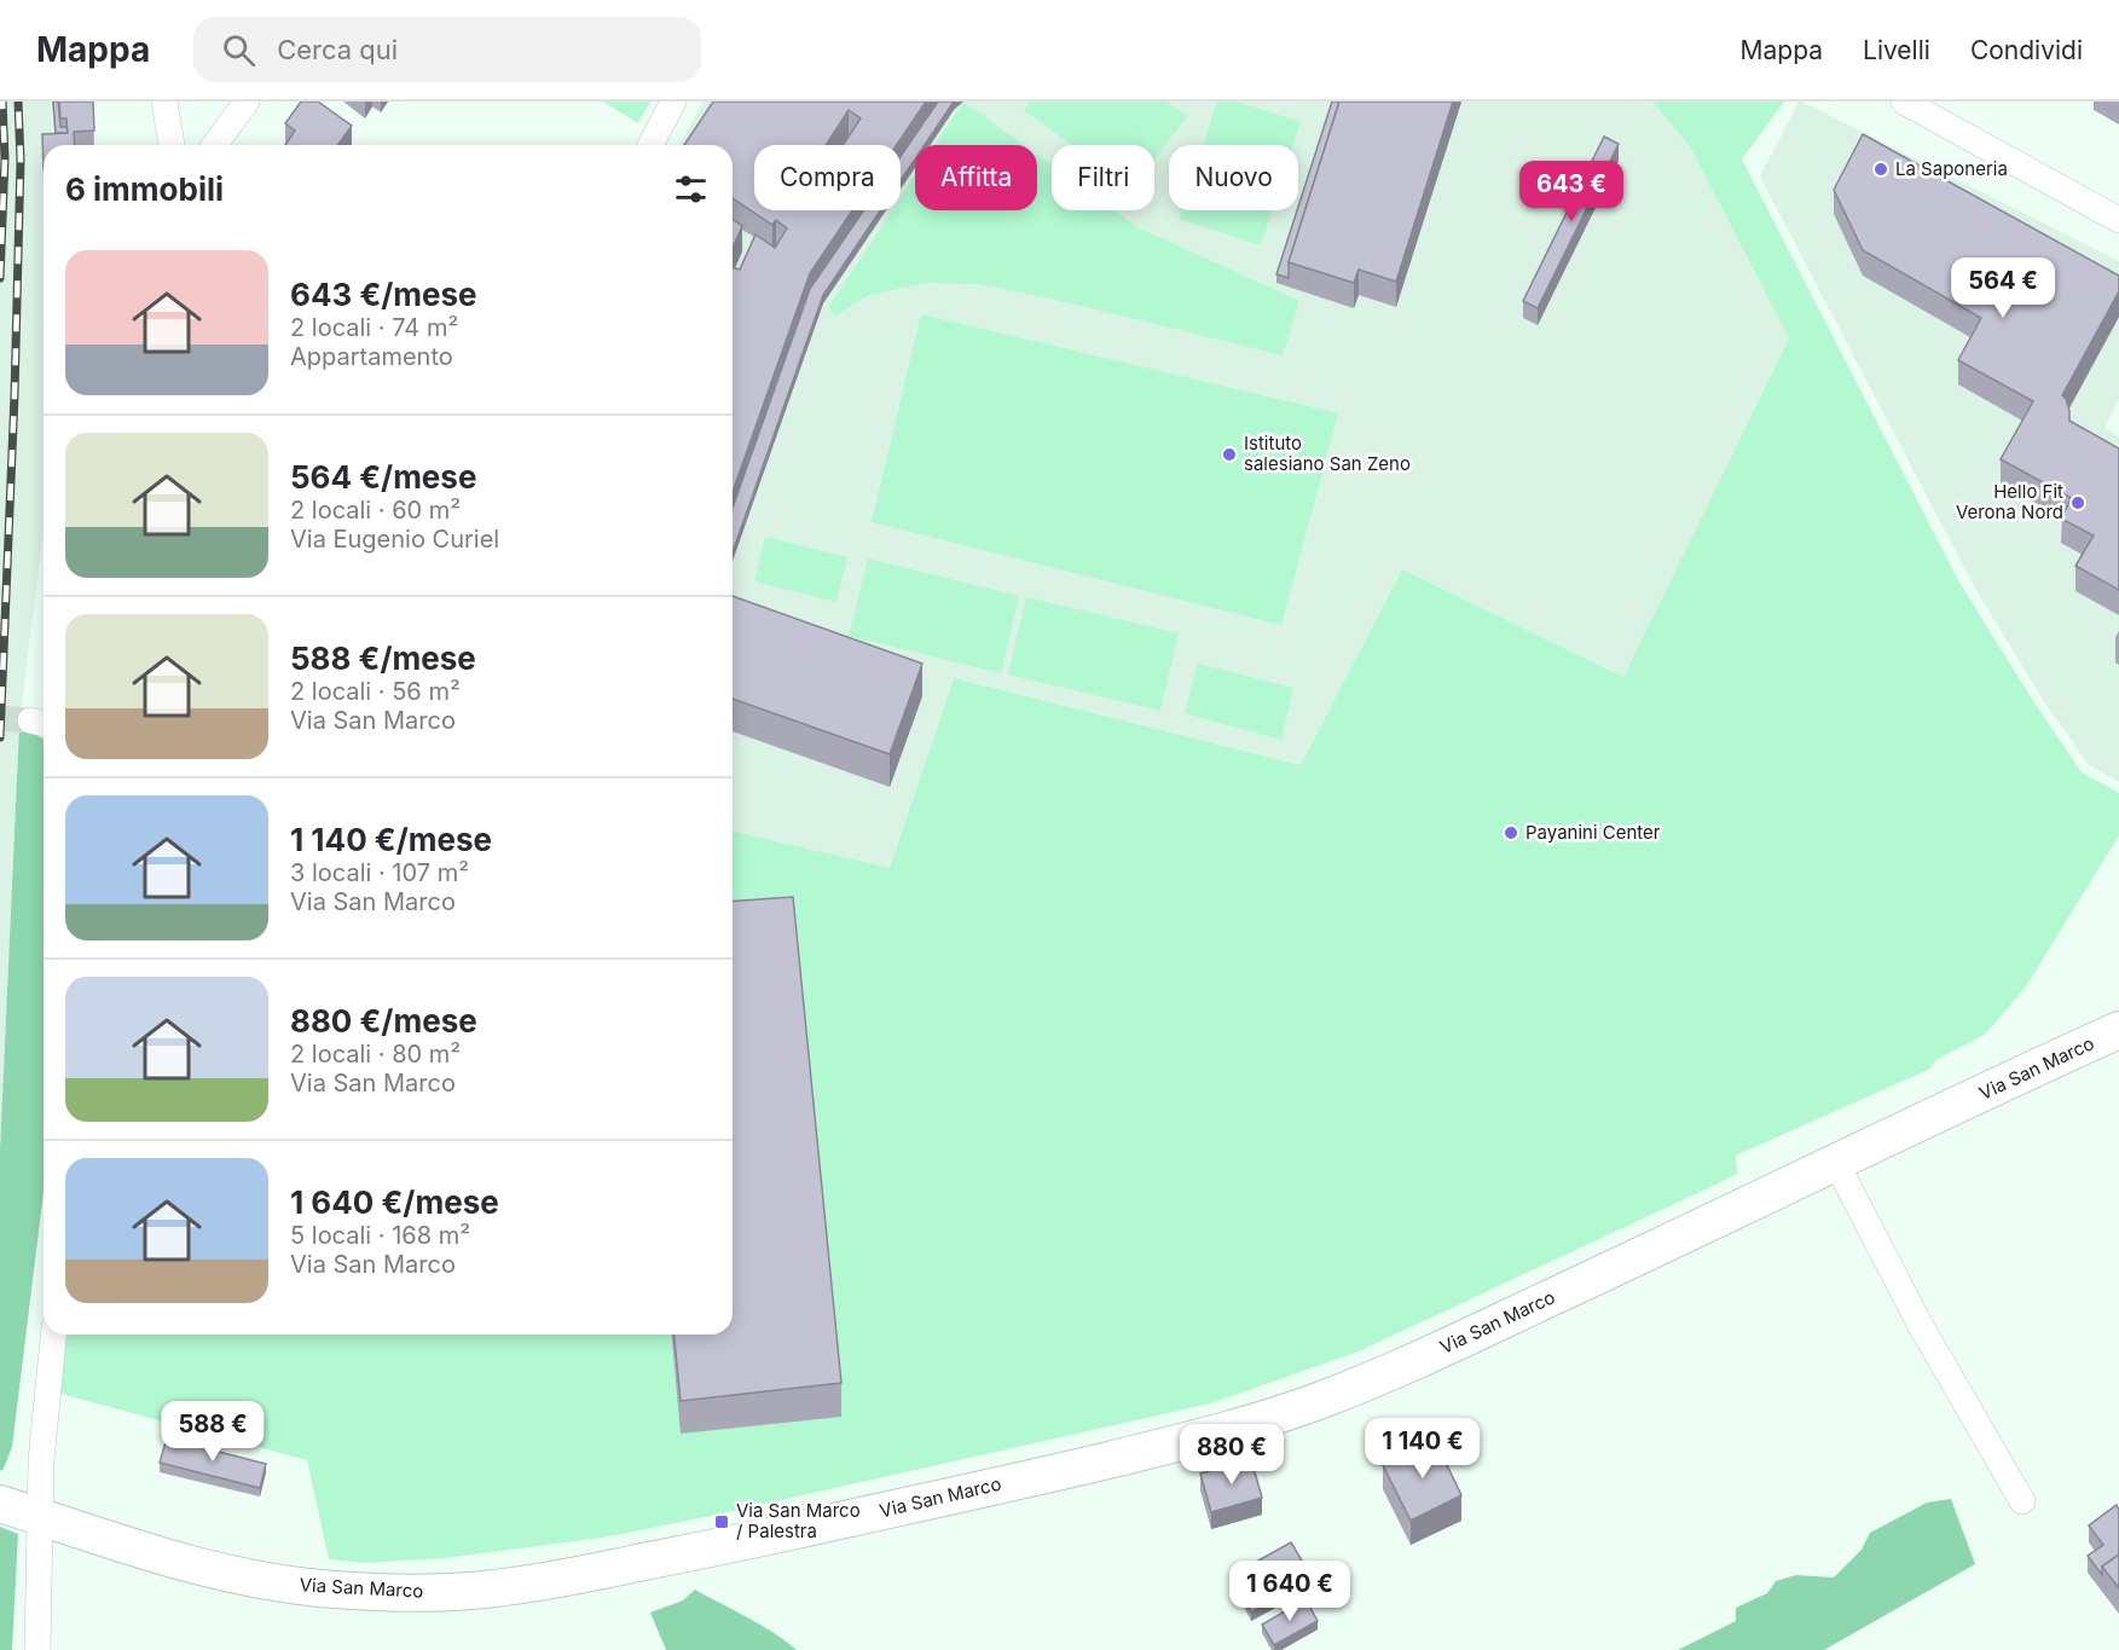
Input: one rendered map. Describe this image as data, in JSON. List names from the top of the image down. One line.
{"streets":{"main road":["Via San Marco"]},"places":{"other":["La Saponeria","Istituto salesiano San Zeno","Hello Fit Verona Nord","Payanini Center"],"transit":["Via San Marco / Palestra"]},"page":{"header":"Mappa","search":"Cerca qui","nav":["Mappa","Livelli","Condividi"],"chip":["Compra","Affitta","Filtri","Nuovo"],"heading":"6 immobili","price":["643 €","564 €","588 €","1 140 €","880 €","1 640 €"],"list":[{"name":"643 €/mese","note":"2 locali · 74 m² · Appartamento"},{"name":"564 €/mese","note":"2 locali · 60 m² · Via Eugenio Curiel"},{"name":"588 €/mese","note":"2 locali · 56 m² · Via San Marco"},{"name":"1 140 €/mese","note":"3 locali · 107 m² · Via San Marco"},{"name":"880 €/mese","note":"2 locali · 80 m² · Via San Marco"},{"name":"1 640 €/mese","note":"5 locali · 168 m² · Via San Marco"}]}}
